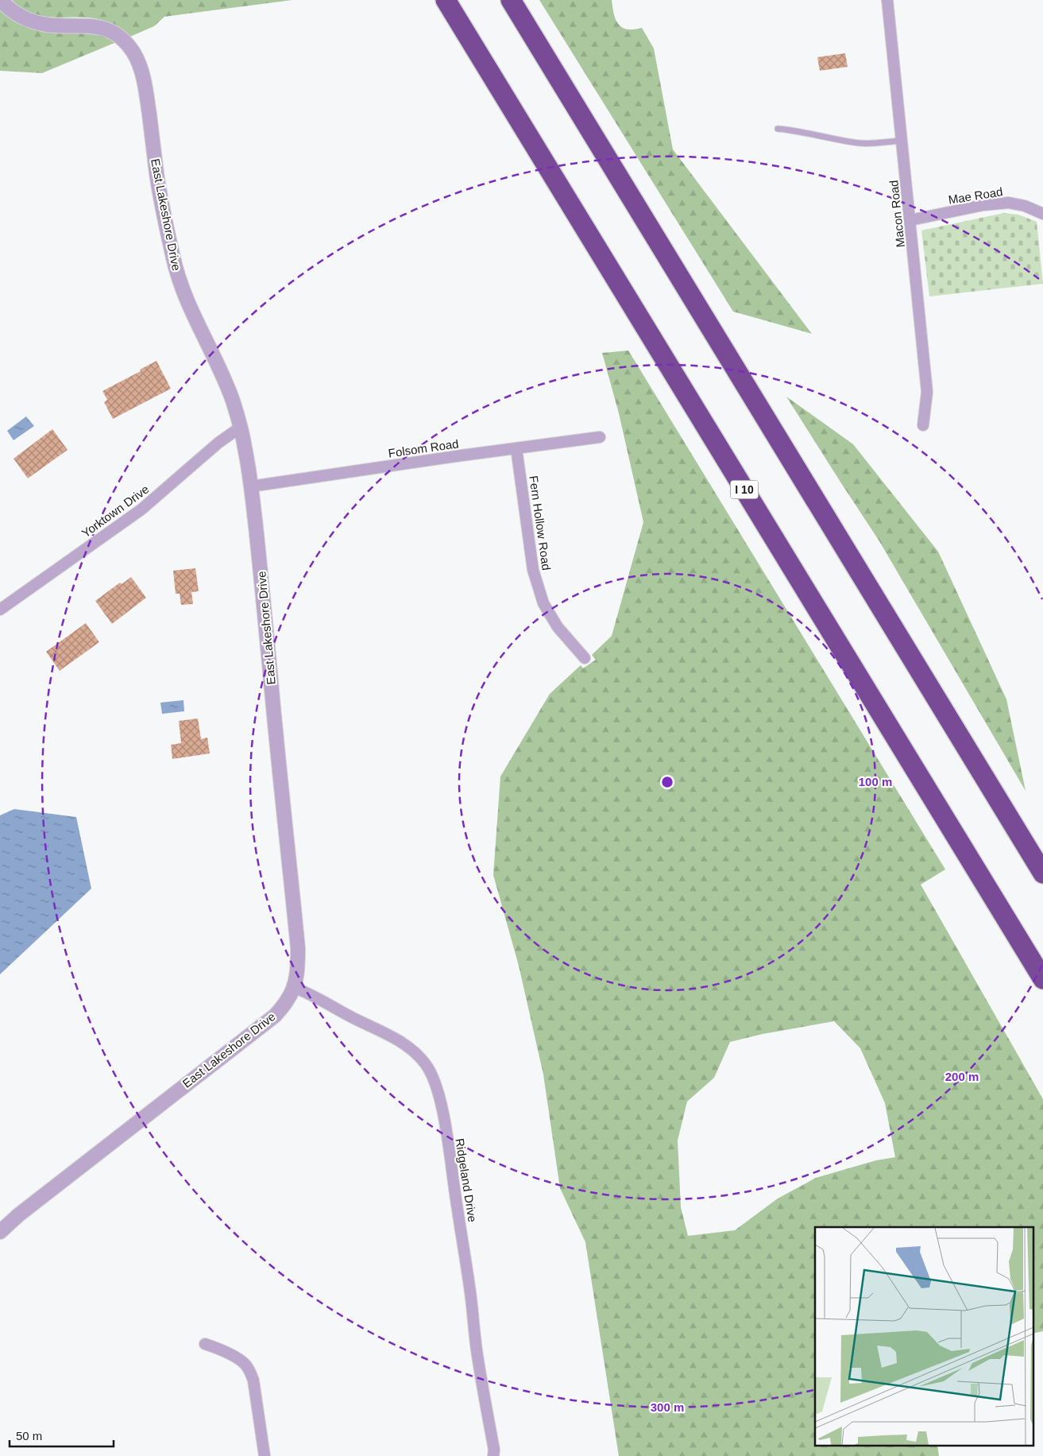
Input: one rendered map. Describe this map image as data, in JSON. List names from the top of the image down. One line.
{"streets":{"highway":["I 10"],"street":["Mae Road","Macon Road","East Lakeshore Drive","Folsom Road","Yorktown Drive","Fern Hollow Road","Ridgeland Drive"]},"crossings":[["Mae Road","Macon Road"],["East Lakeshore Drive","Folsom Road"],["East Lakeshore Drive","Yorktown Drive"],["East Lakeshore Drive","Ridgeland Drive"],["Folsom Road","Fern Hollow Road"]],"scale_bar":"50 m","rings":["100 m","200 m","300 m"]}
